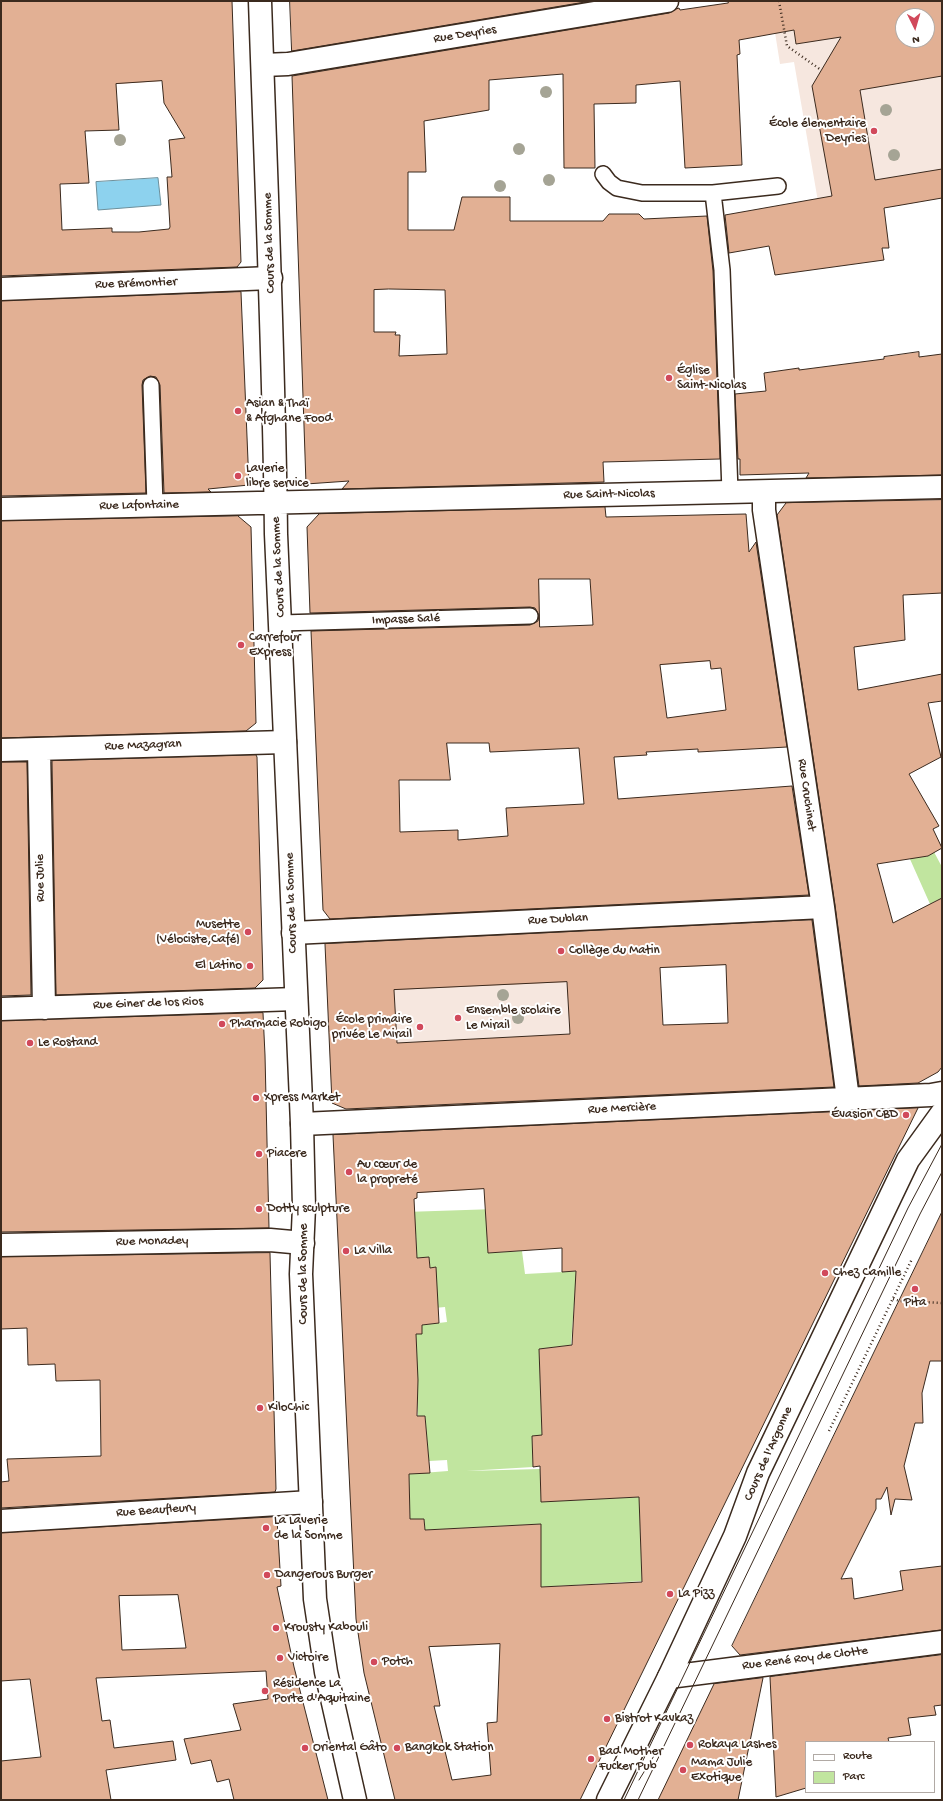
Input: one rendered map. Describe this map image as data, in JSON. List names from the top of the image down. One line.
{"streets":{"street":["Rue Deyries","Cours de la Somme","Rue Brémontier","Rue Saint-Nicolas","Rue Lafontaine","Rue Mazagran","Rue Cruchinet","Rue Julie","Rue Dublan","Rue Giner de los Rios","Rue Mercière","Rue Monadey","Cours de l'Argonne","Rue Beaufleury","Rue René Roy de Clotte"],"lane":["Impasse Salé"]},"crossings":[["Rue Deyries","Cours de la Somme"],["Cours de la Somme","Rue Brémontier"],["Cours de la Somme","Rue Saint-Nicolas"],["Cours de la Somme","Rue Lafontaine"],["Cours de la Somme","Impasse Salé"],["Cours de la Somme","Rue Mazagran"],["Cours de la Somme","Rue Dublan"],["Cours de la Somme","Rue Giner de los Rios"],["Cours de la Somme","Rue Mercière"],["Cours de la Somme","Rue Monadey"],["Cours de la Somme","Rue Beaufleury"],["Rue Saint-Nicolas","Rue Lafontaine"],["Rue Saint-Nicolas","Rue Cruchinet"],["Rue Mazagran","Rue Julie"],["Rue Cruchinet","Rue Dublan"],["Rue Cruchinet","Rue Mercière"],["Rue Julie","Rue Giner de los Rios"],["Cours de l'Argonne","Rue René Roy de Clotte"]],"places":["École élementaire Deyries","Église Saint-Nicolas","Asian & Thaï & Afghane Food","Laverie libre service","Carrefour Express","Musette (Vélociste,Café)","Collège du Matin","El Latino","Ensemble scolaire Le Mirail","Pharmacie Robigo","École primaire privée Le Mirail","Le Rostand","Xpress Market","Évasion CBD","Piacere","Au cœur de la propreté","Dotty sculpture","La Villa","Chez Camille","Pita","KiloChic","La Laverie de la Somme","Dangerous Burger","La Pizz","Krousty Kabouli","Victoire","Potch","Résidence La Porte d'Aquitaine","Bistrot Kavkaz","Rokaya Lashes","Oriental Gâto","Bangkok Station","Bad Mother Fucker Pub","Mama Julie Exotique"],"legend":["Route","Parc"],"north":"bottom"}
